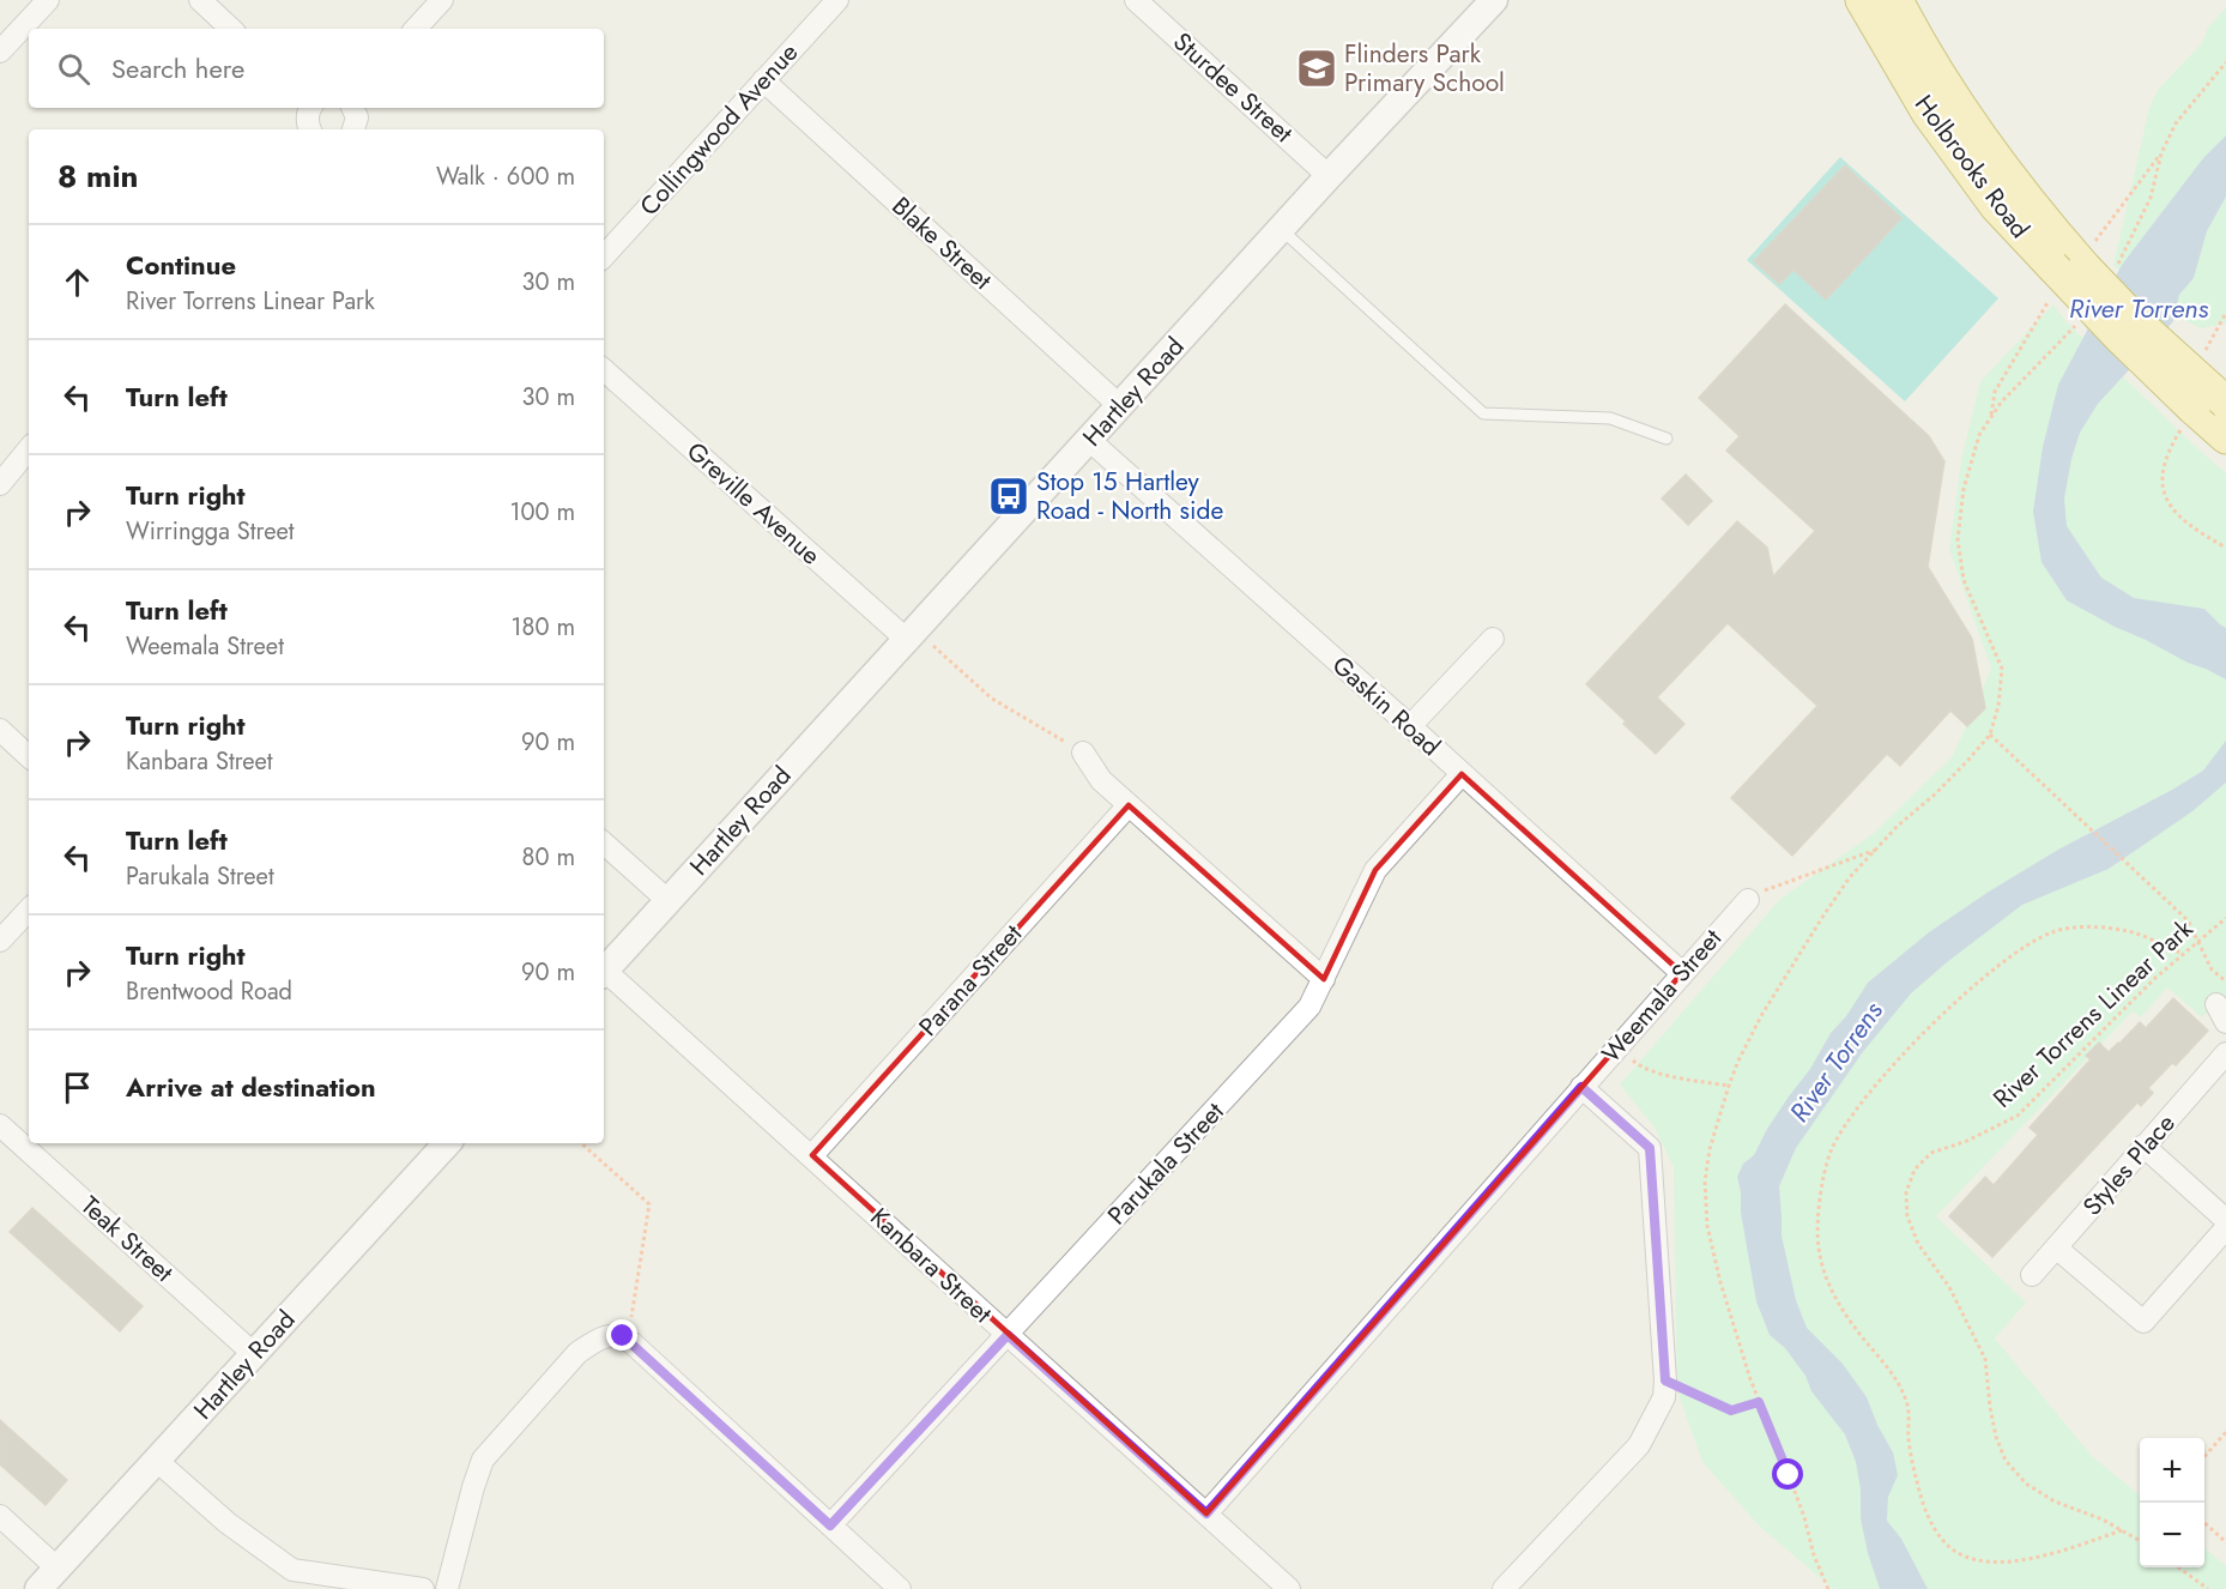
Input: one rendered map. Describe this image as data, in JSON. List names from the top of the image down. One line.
{"streets":{"main road":["Holbrooks Road"],"street":["Sturdee Street","Collingwood Avenue","Blake Street","Hartley Road","Greville Avenue","Gaskin Road","Parana Street","Weemala Street","Parukala Street","Styles Place","Teak Street","Kanbara Street"],"path":["River Torrens Linear Park"]},"crossings":[["Sturdee Street","Hartley Road"],["Collingwood Avenue","Blake Street"],["Blake Street","Hartley Road"],["Hartley Road","Greville Avenue"],["Hartley Road","Gaskin Road"],["Hartley Road","Teak Street"],["Gaskin Road","Weemala Street"],["Gaskin Road","Parukala Street"],["Parana Street","Kanbara Street"],["Weemala Street","Kanbara Street"],["Parukala Street","Kanbara Street"]],"water":["River Torrens"],"places":{"school or university":["Flinders Park Primary School"],"bus stop":["Stop 15 Hartley Road - North side"]},"page":{"search":"Search here","heading":["8 min","Walk · 600 m"],"list":[["Continue","River Torrens Linear Park","30 m"],["Turn left","30 m"],["Turn right","Wirringga Street","100 m"],["Turn left","Weemala Street","180 m"],["Turn right","Kanbara Street","90 m"],["Turn left","Parukala Street","80 m"],["Turn right","Brentwood Road","90 m"],"Arrive at destination"],"map_buttons":["+","−"]}}
